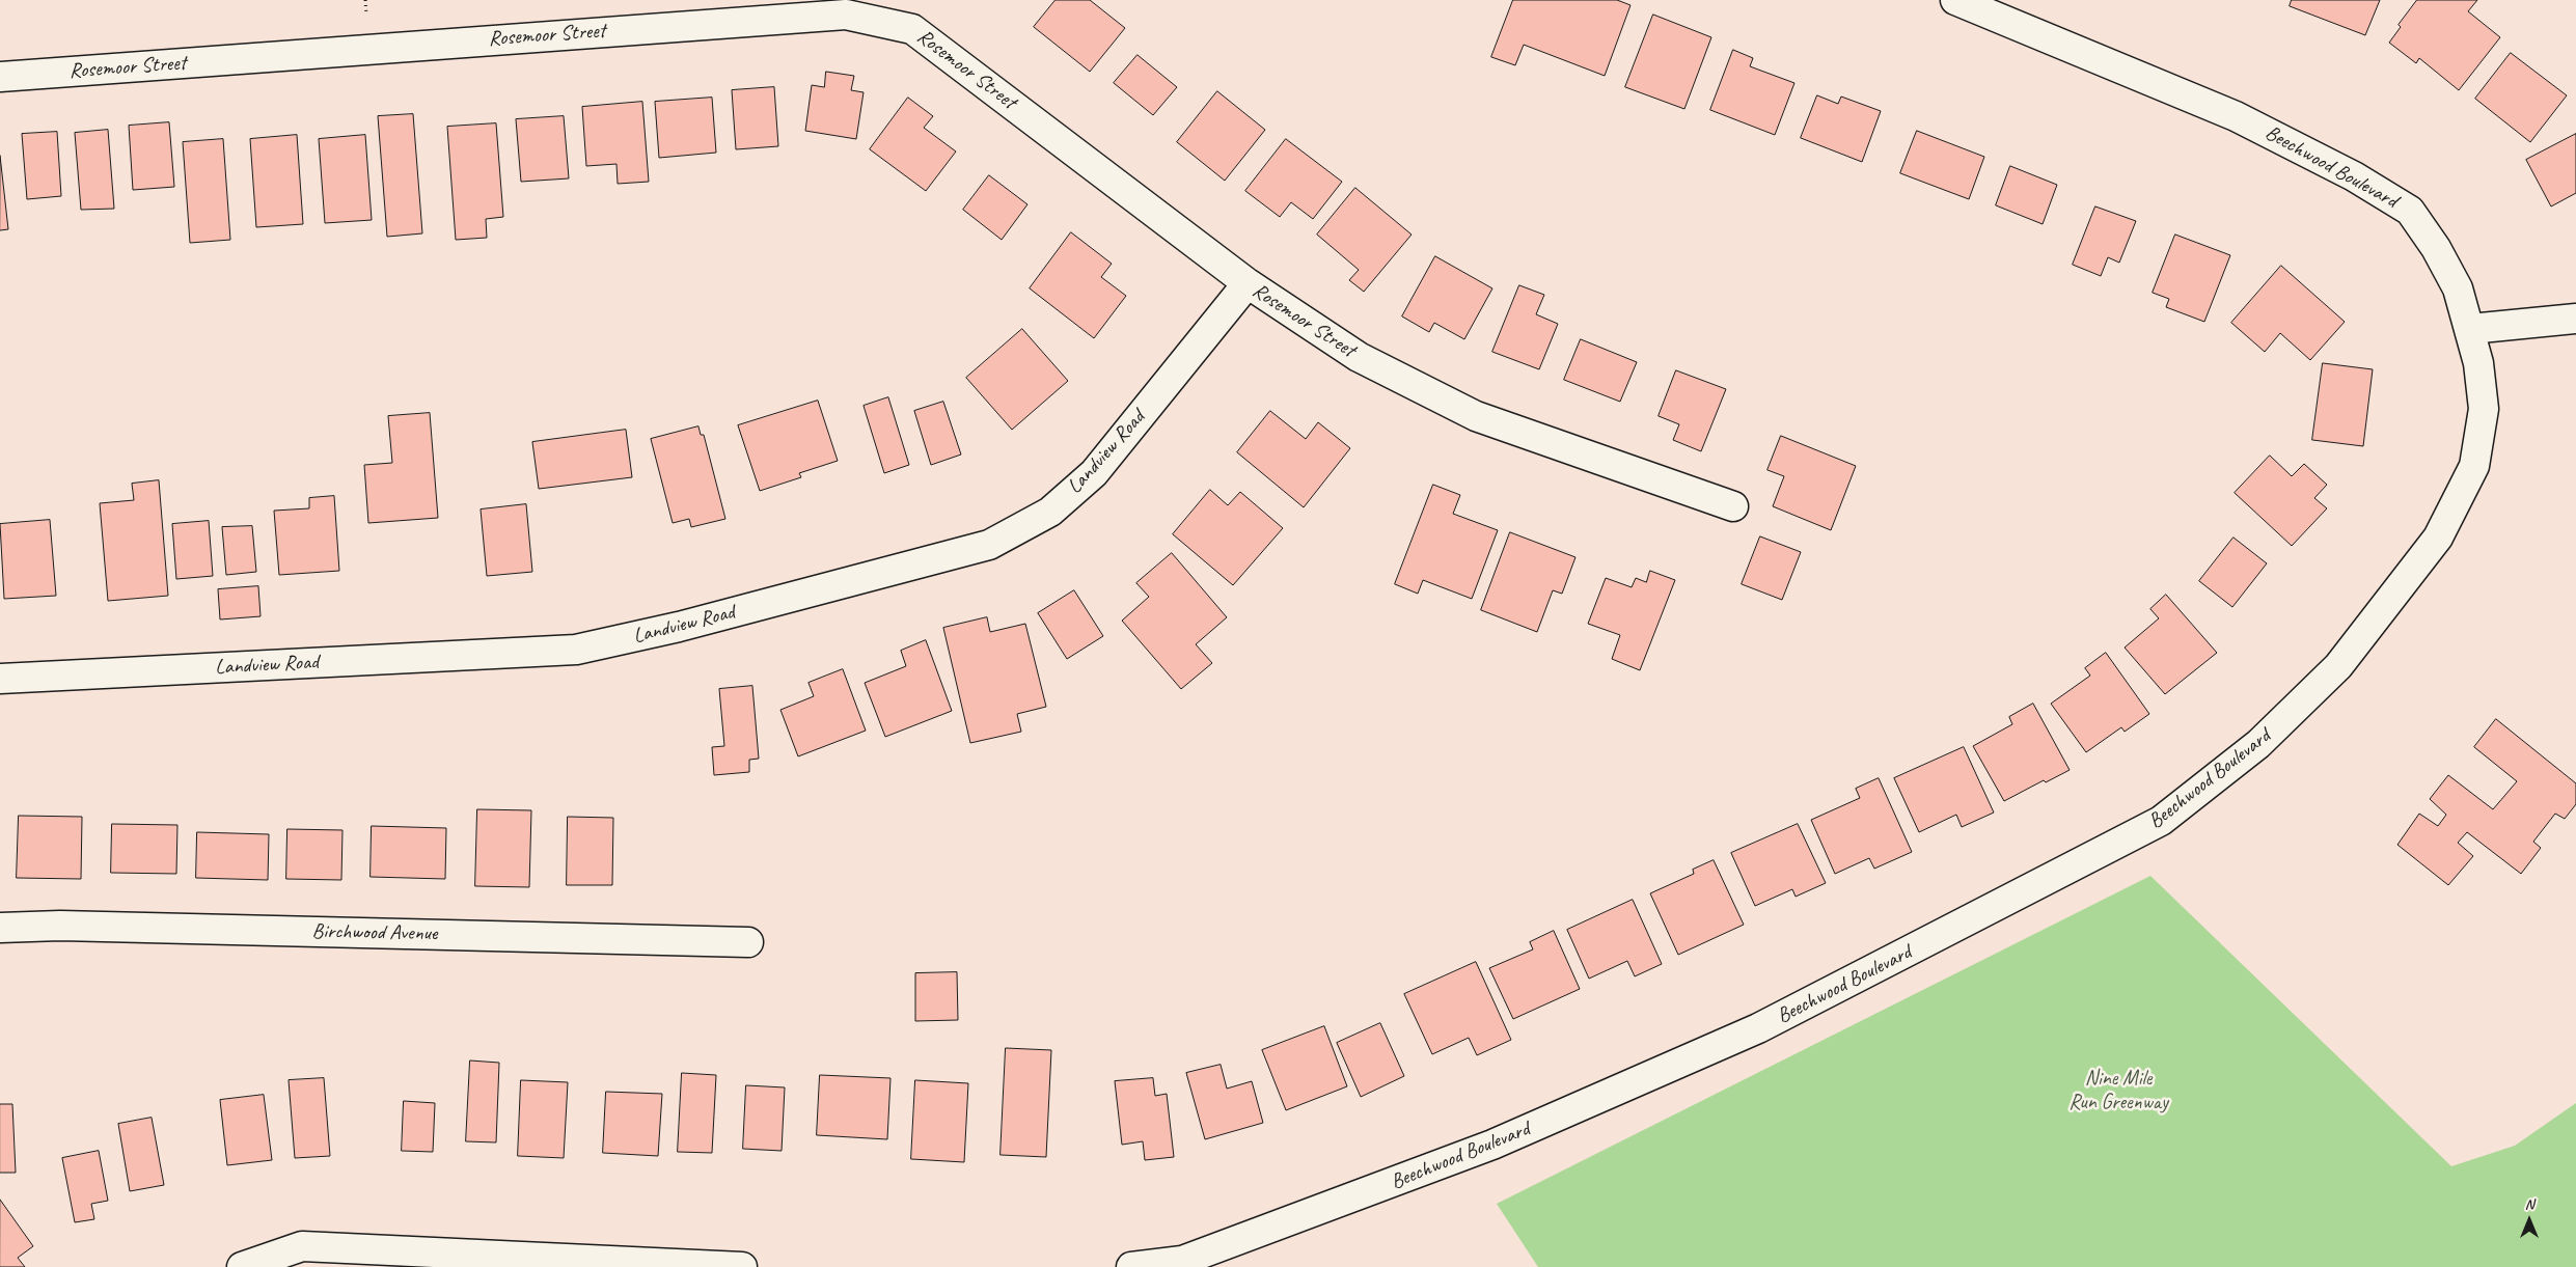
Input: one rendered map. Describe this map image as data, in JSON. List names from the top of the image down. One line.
{"streets":{"street":["Rosemoor Street","Beechwood Boulevard","Landview Road","Birchwood Avenue"]},"crossings":[["Rosemoor Street","Landview Road"]],"parks":["Nine Mile Run Greenway"],"north":"top"}
